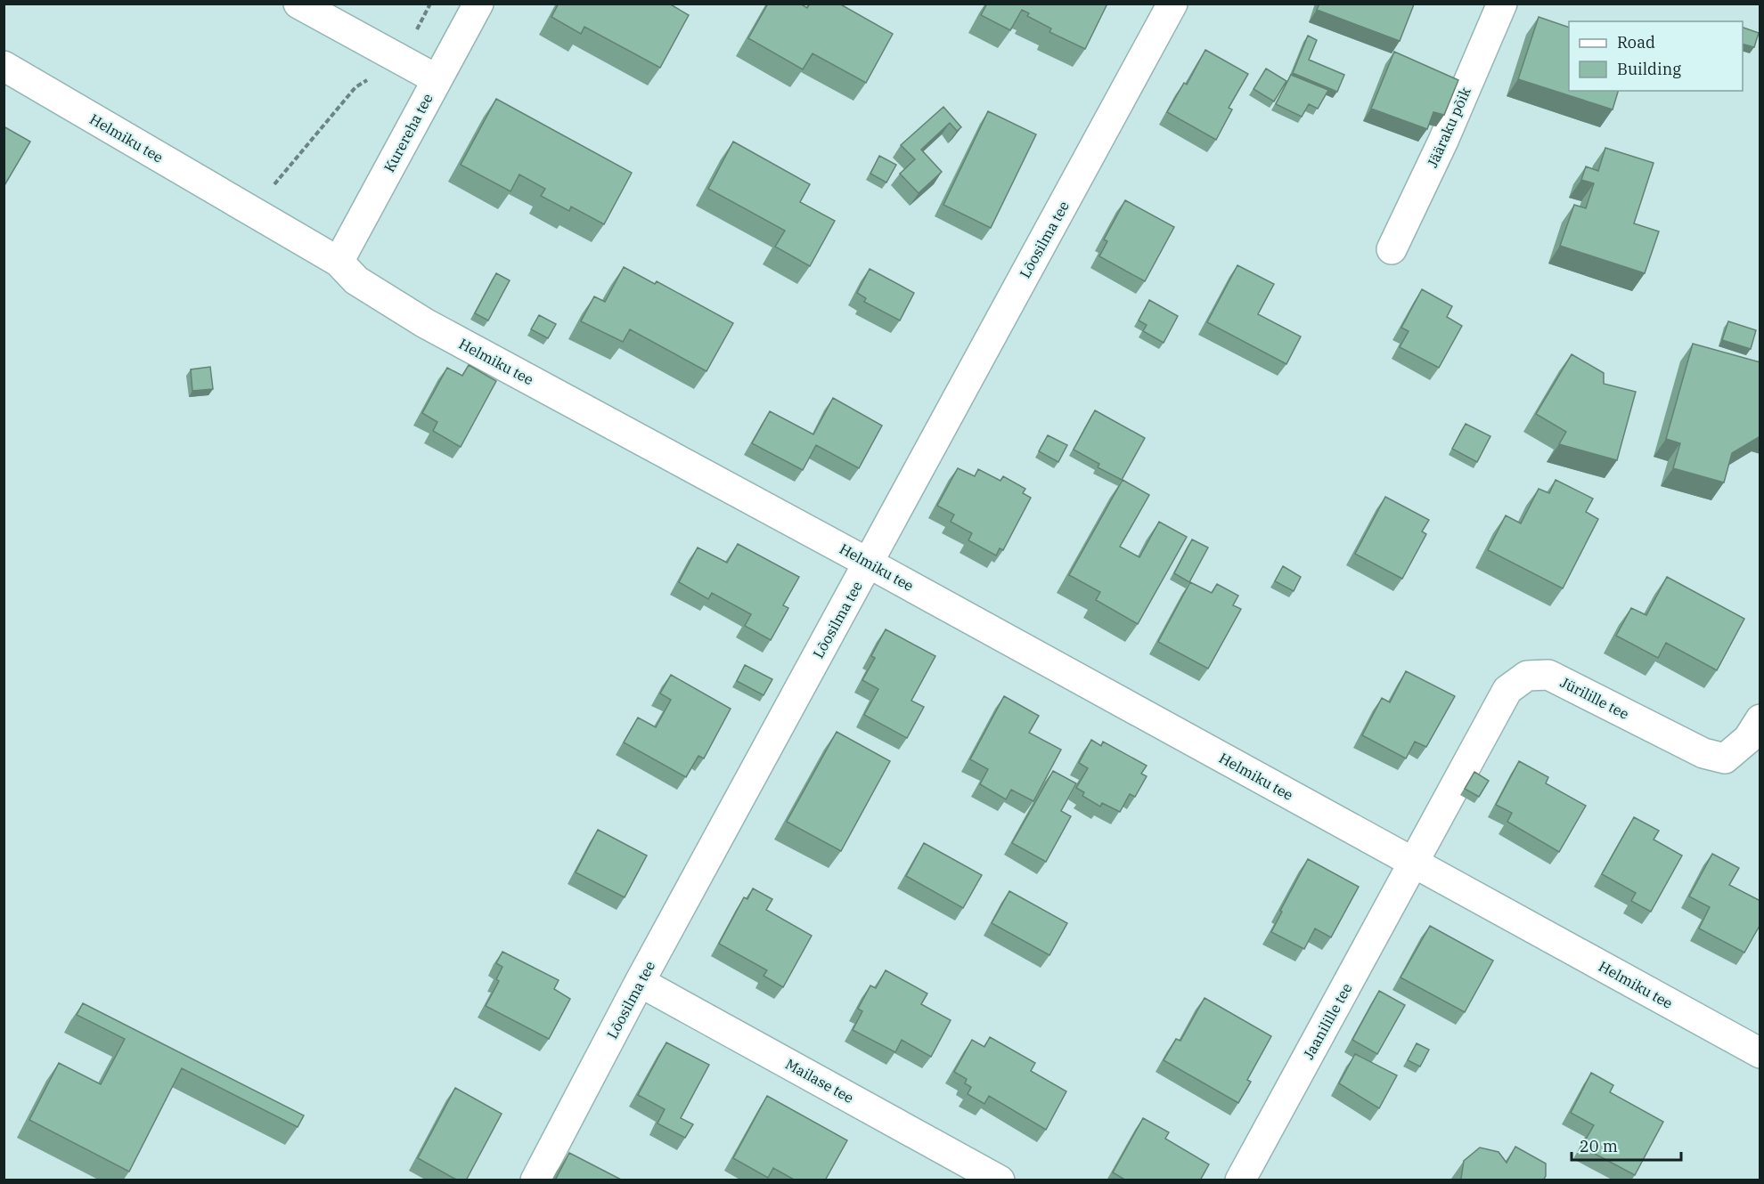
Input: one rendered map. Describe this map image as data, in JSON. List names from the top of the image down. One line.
{"streets":{"street":["Jääraku põik","Kurereha tee","Helmiku tee","Lõosilma tee","Jürilille tee","Jaanilille tee","Mailase tee"]},"crossings":[["Kurereha tee","Helmiku tee"],["Helmiku tee","Lõosilma tee"],["Helmiku tee","Jürilille tee"],["Helmiku tee","Jaanilille tee"],["Lõosilma tee","Mailase tee"],["Jürilille tee","Jaanilille tee"]],"legend":["Road","Building"],"scale_bar":"20 m"}
